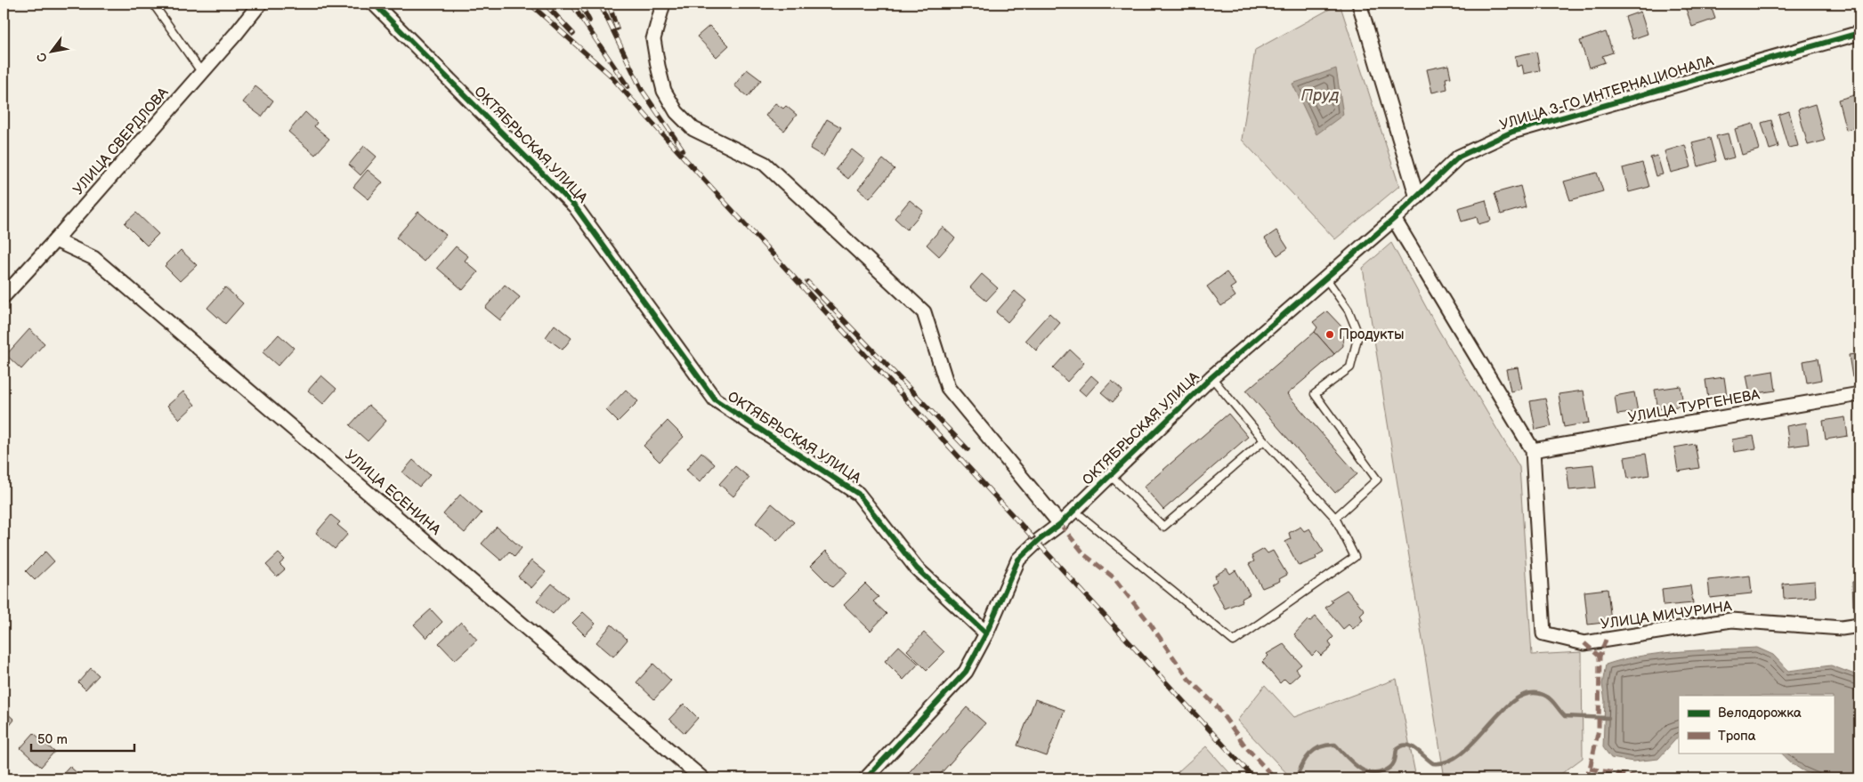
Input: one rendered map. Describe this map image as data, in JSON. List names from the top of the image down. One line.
{"streets":{"street":["УЛИЦА 3-ГО ИНТЕРНАЦИОНАЛА","УЛИЦА СВЕРДЛОВА","ОКТЯБРЬСКАЯ УЛИЦА","УЛИЦА ТУРГЕНЕВА","УЛИЦА ЕСЕНИНА","УЛИЦА МИЧУРИНА"]},"crossings":[["УЛИЦА 3-ГО ИНТЕРНАЦИОНАЛА","ОКТЯБРЬСКАЯ УЛИЦА"],["УЛИЦА СВЕРДЛОВА","УЛИЦА ЕСЕНИНА"],["УЛИЦА ТУРГЕНЕВА","УЛИЦА МИЧУРИНА"]],"water":["Пруд"],"places":["Продукты"],"legend":["Велодорожка","Тропа"],"scale_bar":"50 m","north":"bottom left"}
